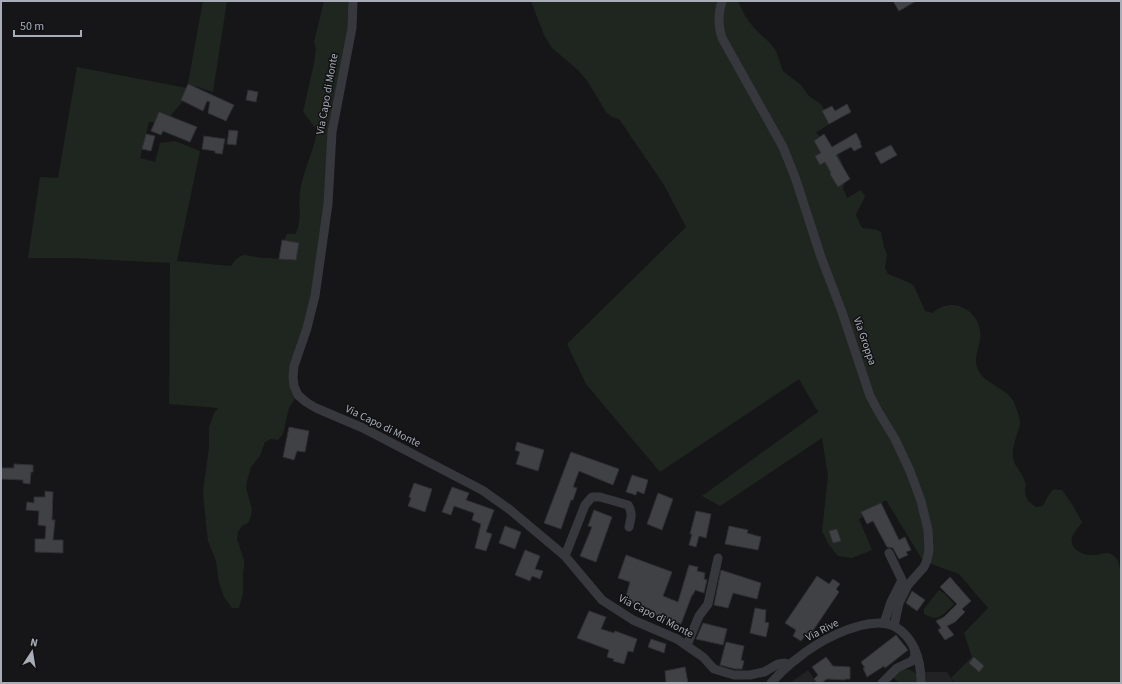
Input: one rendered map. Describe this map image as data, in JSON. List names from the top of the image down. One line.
{"streets":{"street":["Via Capo di Monte","Via Groppa","Via Rive"]},"crossings":[["Via Capo di Monte","Via Rive"],["Via Groppa","Via Rive"]],"scale_bar":"50 m","north":"top"}
